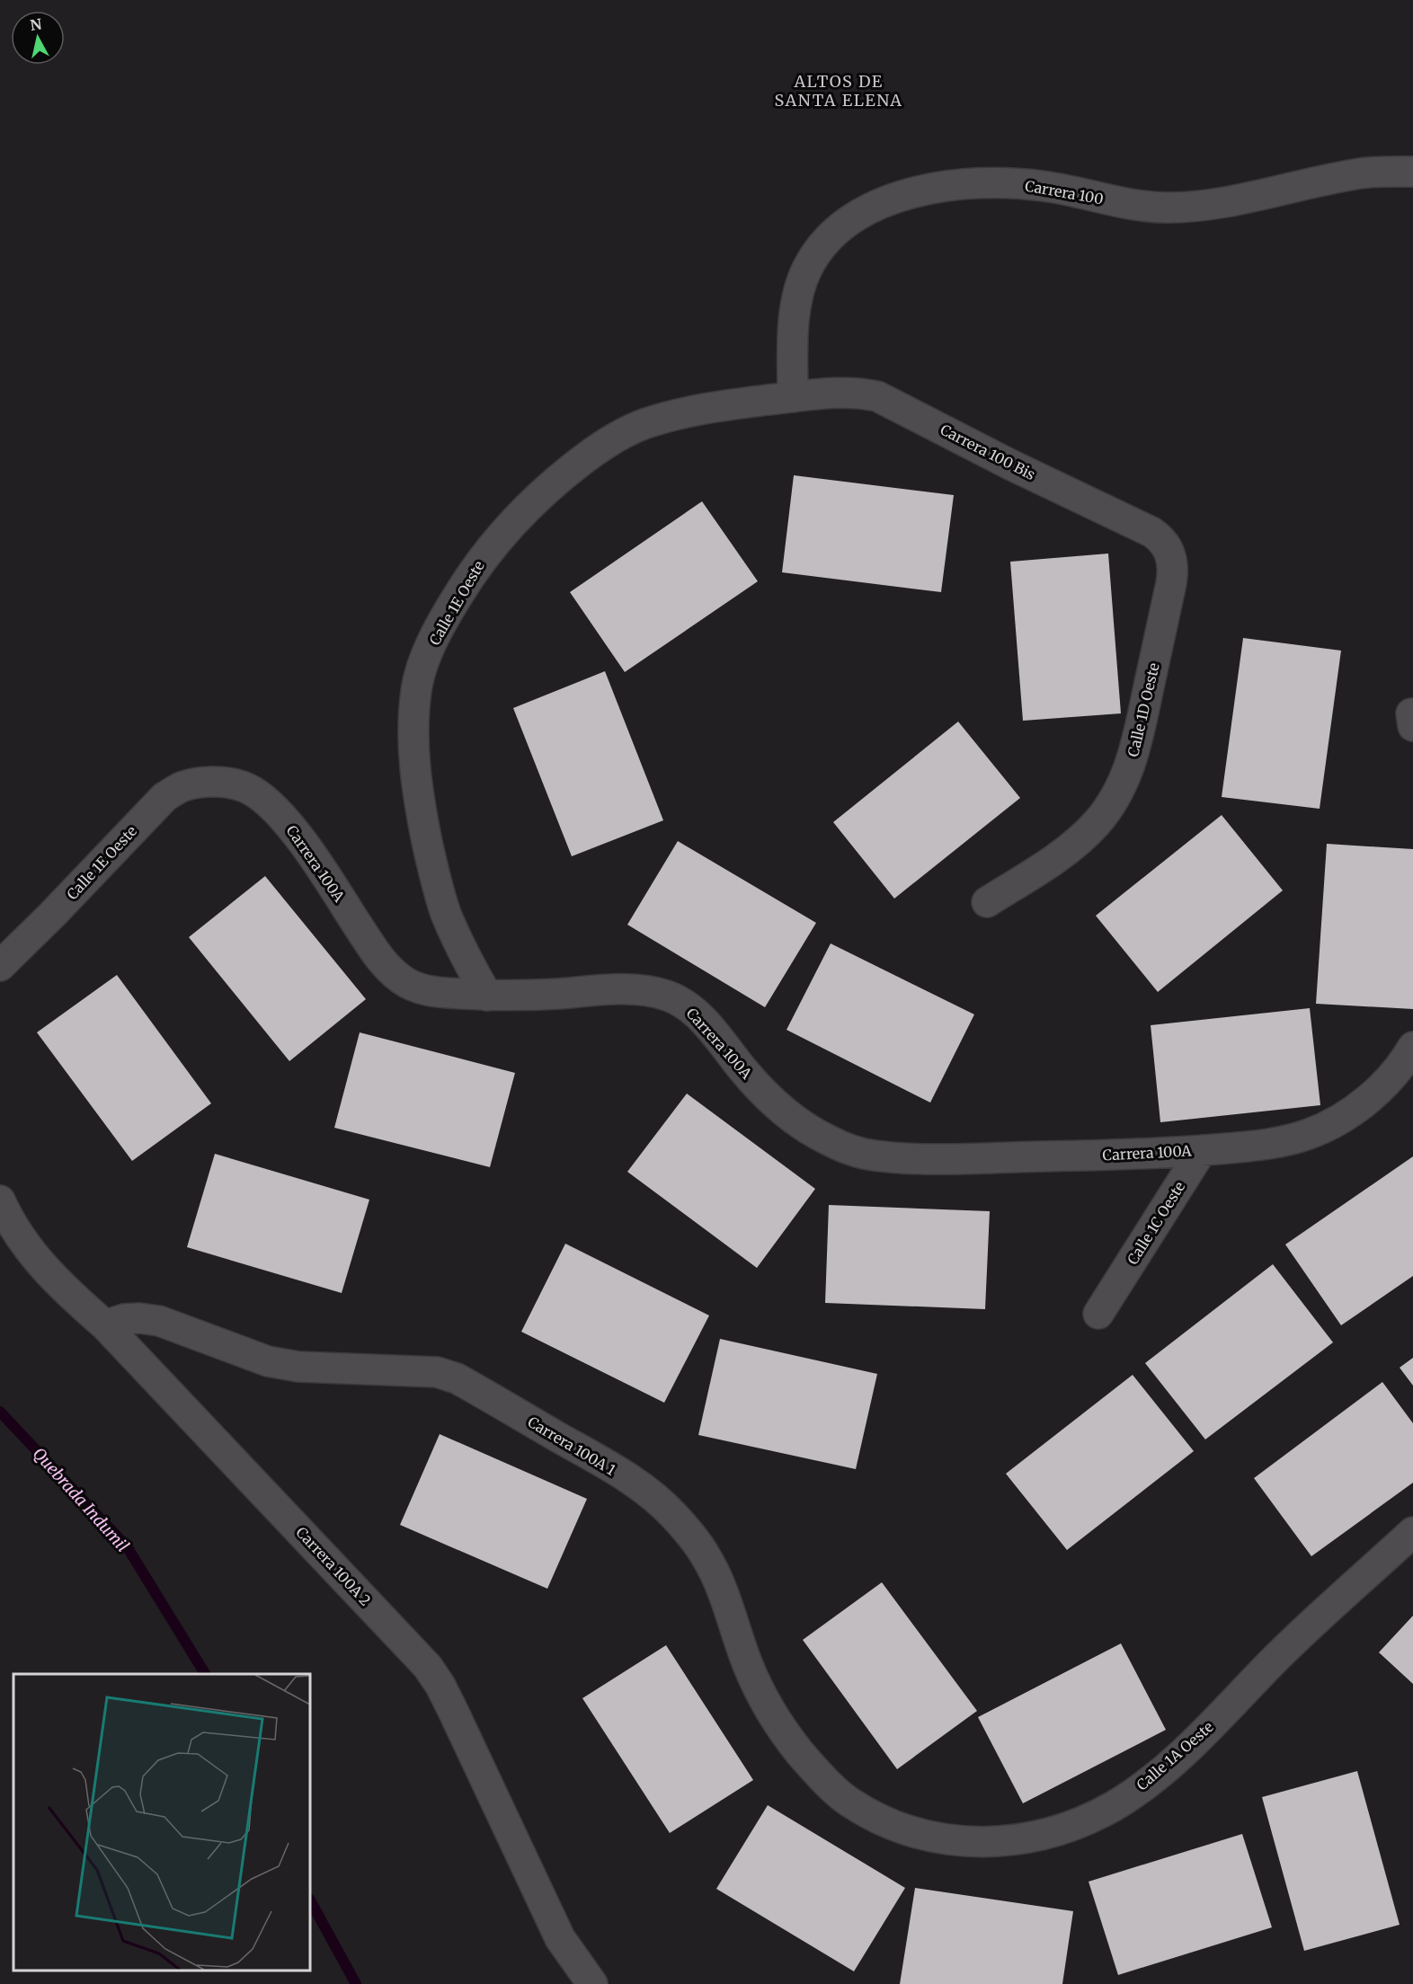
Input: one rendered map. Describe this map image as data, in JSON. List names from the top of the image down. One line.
{"streets":{"street":["Carrera 100","Carrera 100 Bis","Calle 1E Oeste","Calle 1D Oeste","Carrera 100A","Calle 1C Oeste","Carrera 100A 1","Carrera 100A 2","Calle 1A Oeste"]},"crossings":[["Carrera 100","Carrera 100 Bis"],["Carrera 100","Calle 1E Oeste"],["Carrera 100 Bis","Calle 1E Oeste"],["Carrera 100 Bis","Calle 1D Oeste"],["Calle 1E Oeste","Carrera 100A"],["Carrera 100A","Calle 1C Oeste"],["Carrera 100A 1","Carrera 100A 2"],["Carrera 100A 1","Calle 1A Oeste"]],"districts":["ALTOS DE SANTA ELENA"],"water":["Quebrada Indumil"],"north":"top"}
